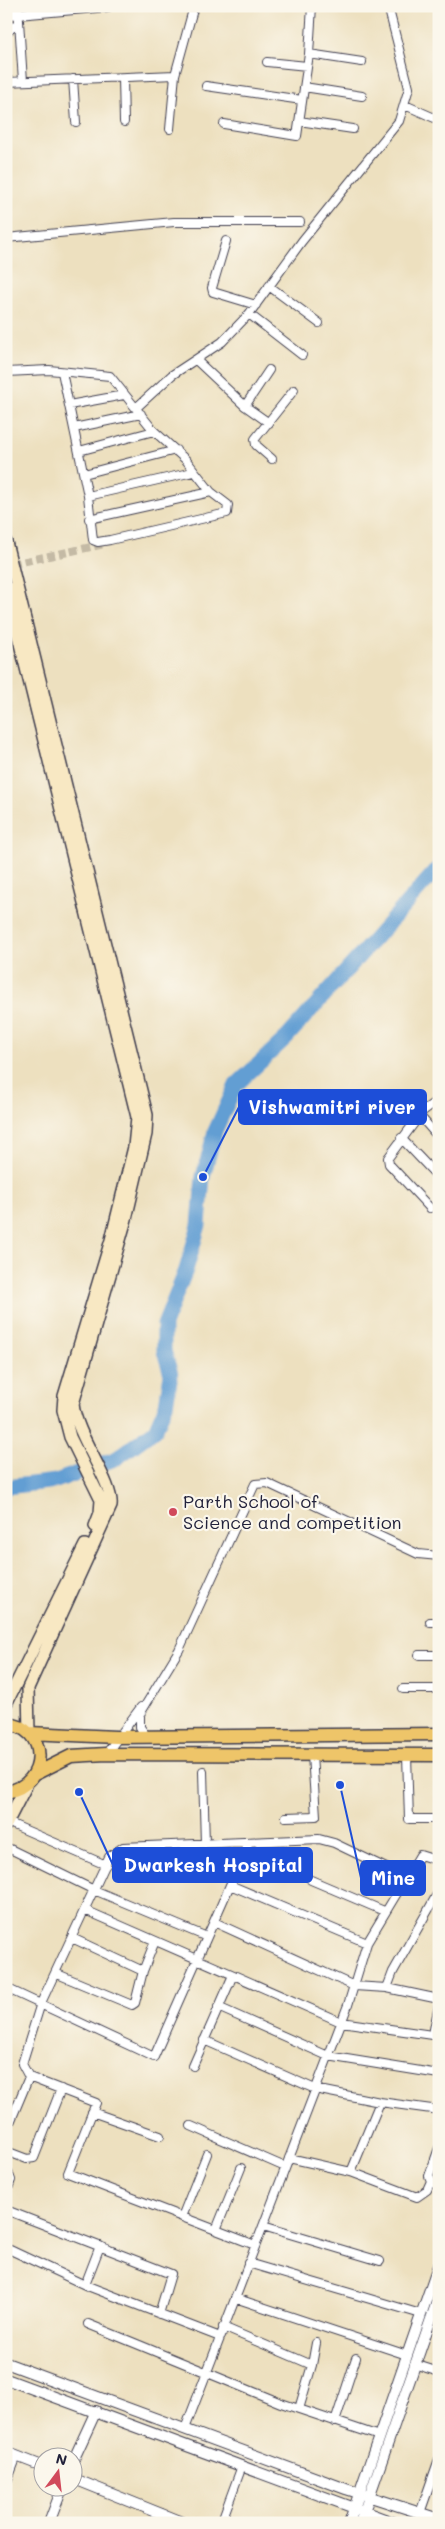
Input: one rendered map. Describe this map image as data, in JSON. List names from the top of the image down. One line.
{"places":["Vishwamitri river","Parth School of Science and competition","Mine","Dwarkesh Hospital"],"north":"top"}
